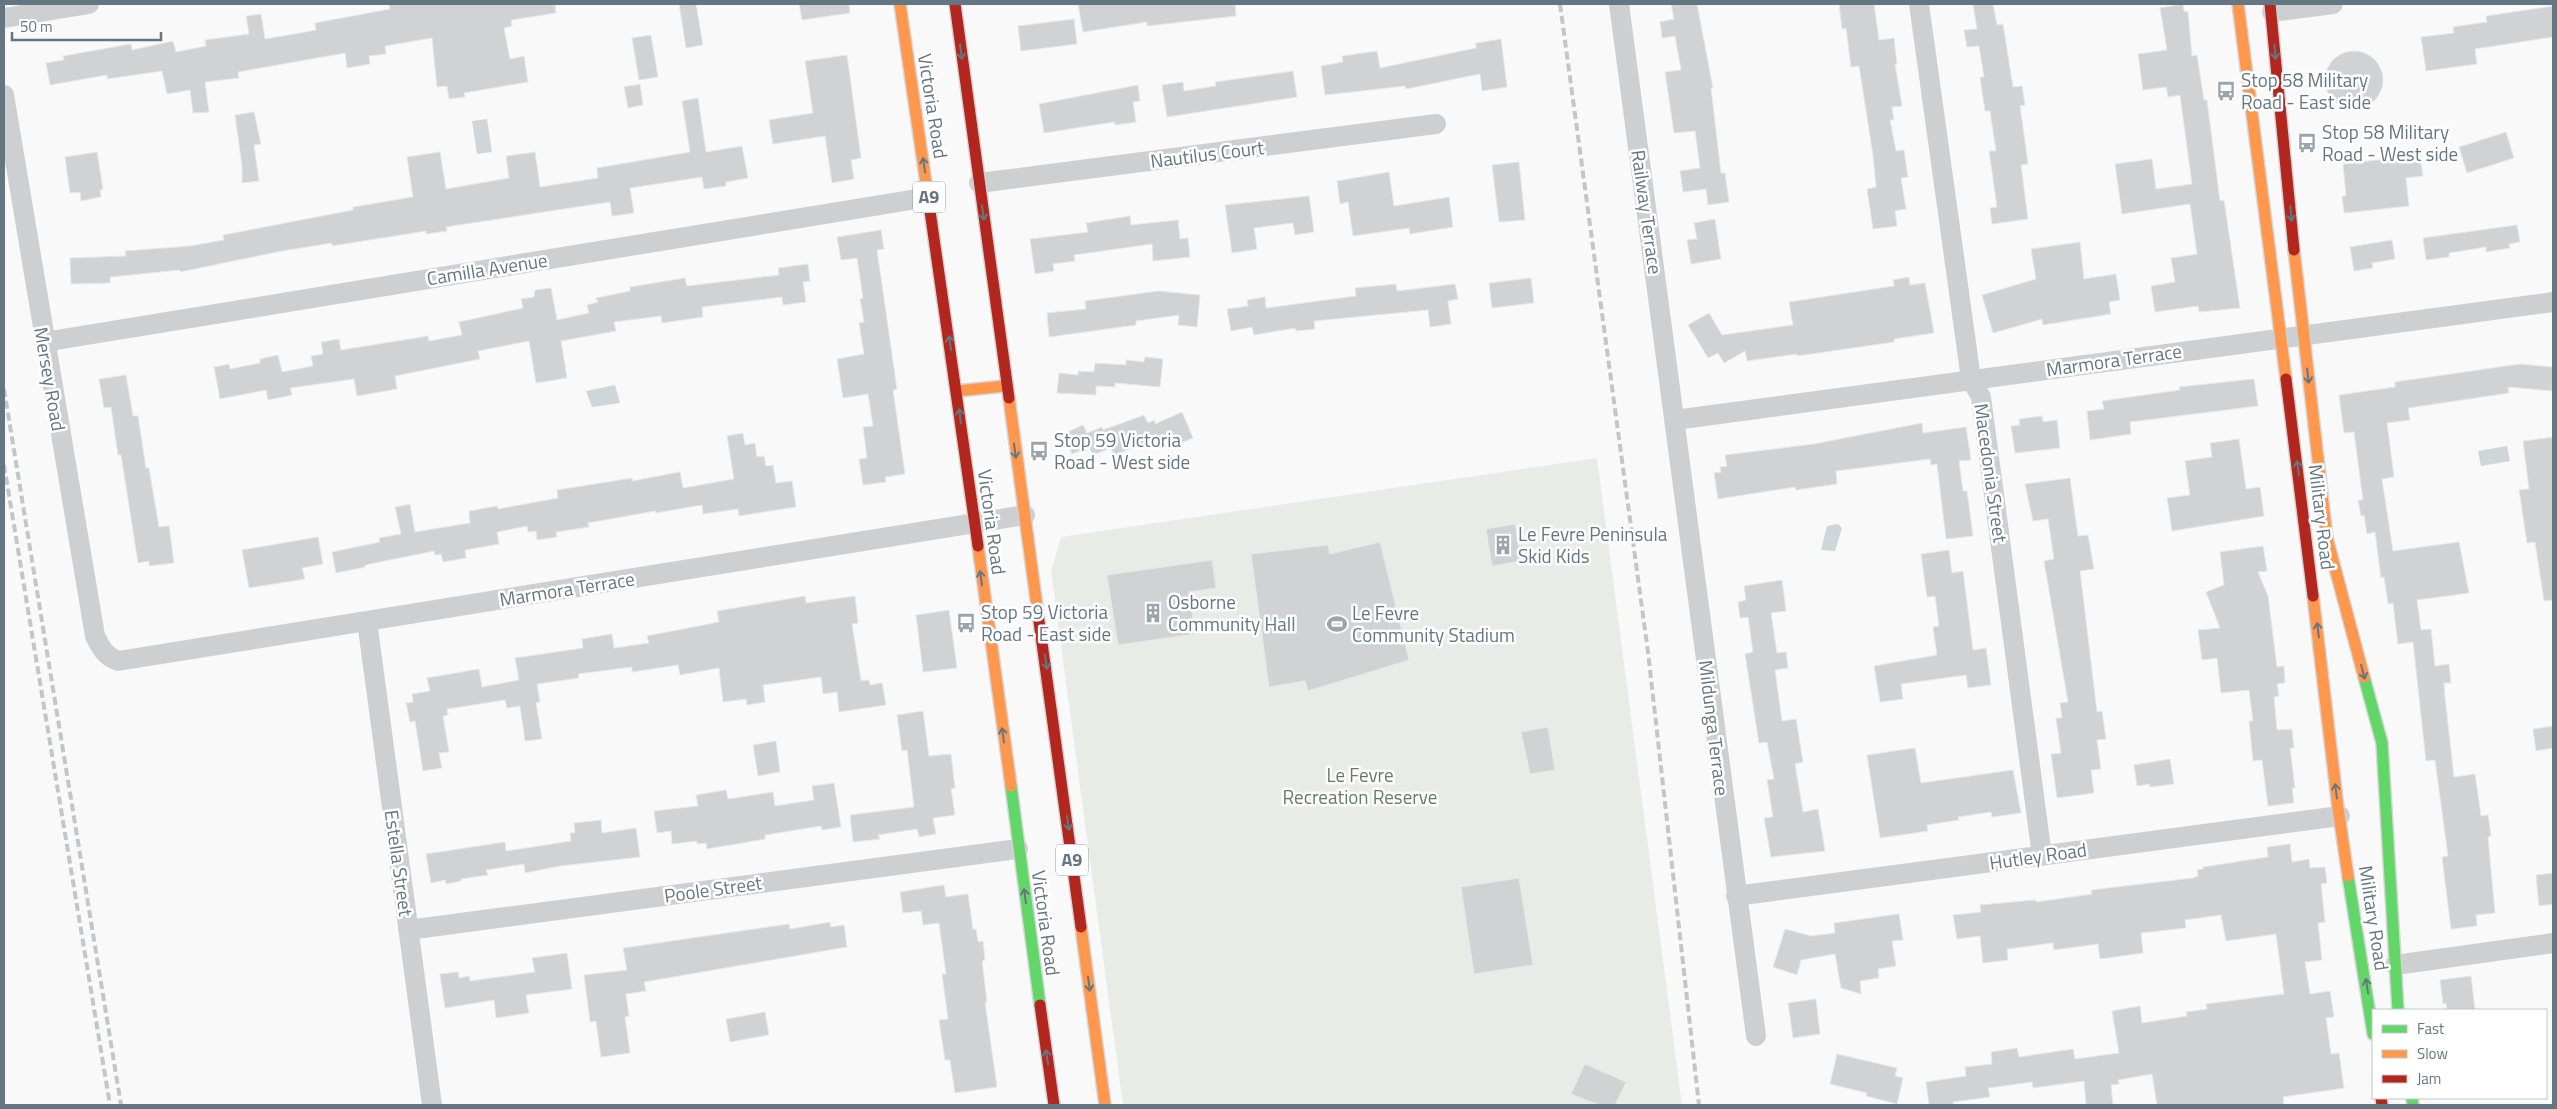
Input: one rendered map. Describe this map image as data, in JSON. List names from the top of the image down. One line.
{"streets":{"main road":["Victoria Road","A9","Military Road"],"street":["Nautilus Court","Railway Terrace","Camilla Avenue","Marmora Terrace","Mersey Road","Macedonia Street","Mildunga Terrace","Hutley Road","Estella Street","Poole Street"]},"crossings":[["Victoria Road","Nautilus Court"],["Victoria Road","Camilla Avenue"],["Victoria Road","Marmora Terrace"],["Victoria Road","Poole Street"],["Railway Terrace","Marmora Terrace"],["Railway Terrace","Mildunga Terrace"],["Camilla Avenue","Mersey Road"],["Marmora Terrace","Mersey Road"],["Marmora Terrace","Macedonia Street"],["Marmora Terrace","Military Road"],["Marmora Terrace","Mildunga Terrace"],["Marmora Terrace","Estella Street"],["Macedonia Street","Hutley Road"],["Military Road","Hutley Road"],["Mildunga Terrace","Hutley Road"],["Estella Street","Poole Street"]],"parks":["Le Fevre Recreation Reserve"],"places":{"bus stop":["Stop 58 Military Road - East side","Stop 58 Military Road - West side","Stop 59 Victoria Road - West side","Stop 59 Victoria Road - East side"],"building":["Le Fevre Peninsula Skid Kids","Osborne Community Hall"],"sports":["Le Fevre Community Stadium"]},"legend":["Fast","Slow","Jam"],"scale_bar":"50 m"}
